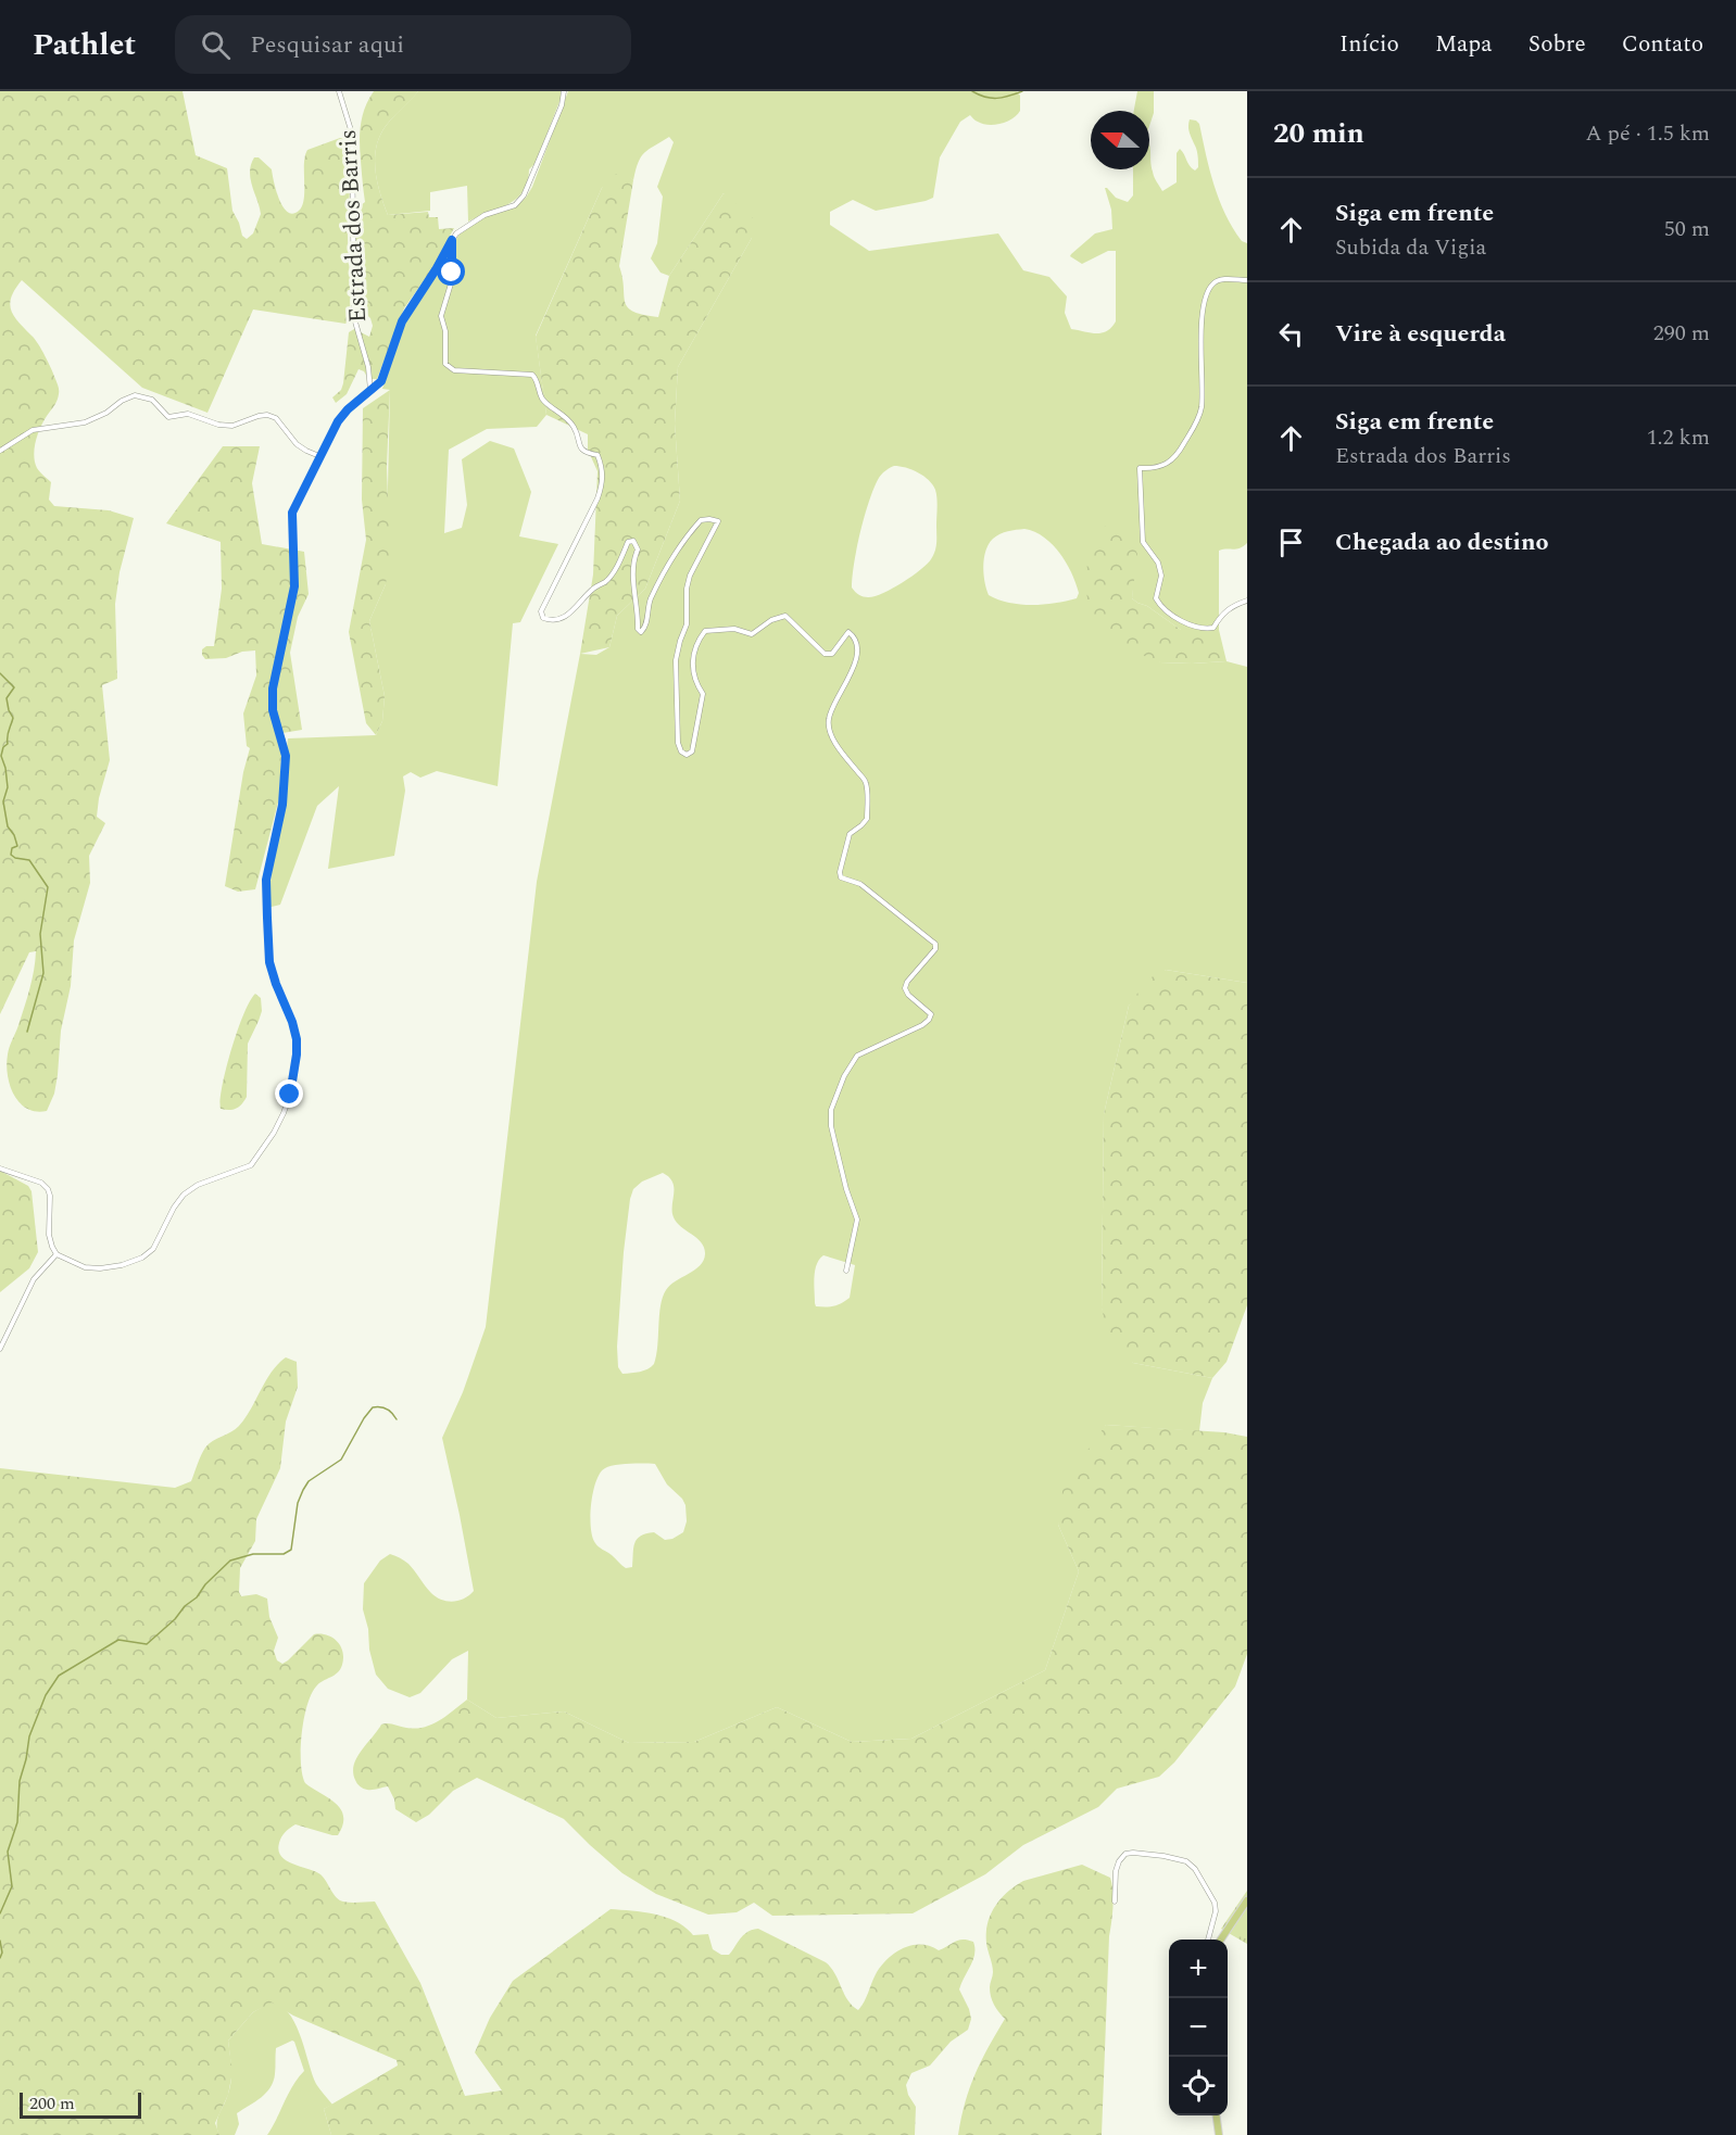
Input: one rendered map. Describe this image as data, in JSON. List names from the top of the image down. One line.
{"streets":{"street":["Estrada dos Barris"]},"scale_bar":"200 m","north":"left","page":{"header":"Pathlet","search":"Pesquisar aqui","nav":["Início","Mapa","Sobre","Contato"],"heading":["20 min","A pé · 1.5 km"],"list":[["Siga em frente","Subida da Vigia","50 m"],["Vire à esquerda","290 m"],["Siga em frente","Estrada dos Barris","1.2 km"],"Chegada ao destino"],"map_buttons":["+","−"],"scale":"200 m"}}
